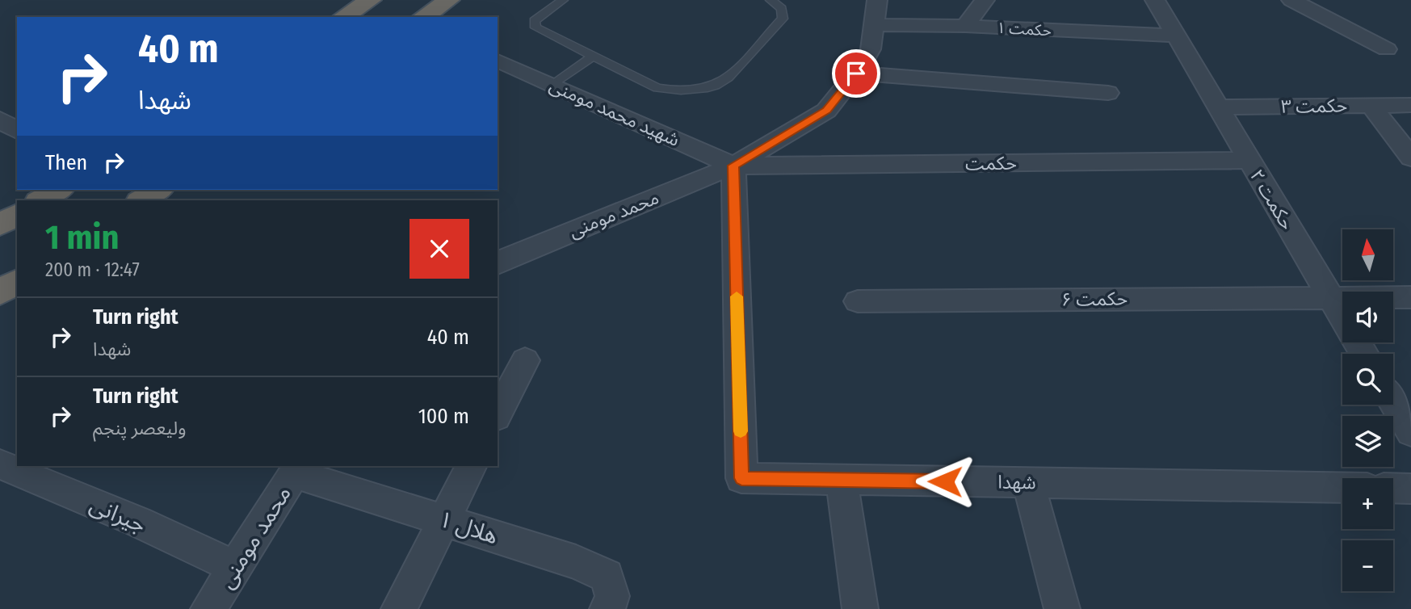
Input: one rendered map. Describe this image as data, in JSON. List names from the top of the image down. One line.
{"streets":{"street":["حکمت ۱","حکمت ۳","شهید محمد مومنی","حکمت","حکمت ۲","محمد مومنی","حکمت ۶","شهدا","جیرانی","هلال ۱"]},"crossings":[["حکمت ۱","حکمت ۲"],["حکمت ۳","حکمت ۲"],["شهید محمد مومنی","حکمت"],["شهید محمد مومنی","محمد مومنی"],["شهید محمد مومنی","شهدا"],["حکمت","حکمت ۲"],["حکمت","محمد مومنی"],["حکمت","شهدا"],["حکمت ۲","حکمت ۶"],["محمد مومنی","شهدا"],["محمد مومنی","جیرانی"],["محمد مومنی","هلال ۱"]],"north":"top","page":{"turn":["40 m","شهدا"],"then":"Then","heading":["1 min","200 m · 12:47"],"map_buttons":["+","−"],"list":[{"name":"Turn right","note":"شهدا","value":"40 m"},{"name":"Turn right","note":"ولیعصر پنجم","value":"100 m"}]}}
